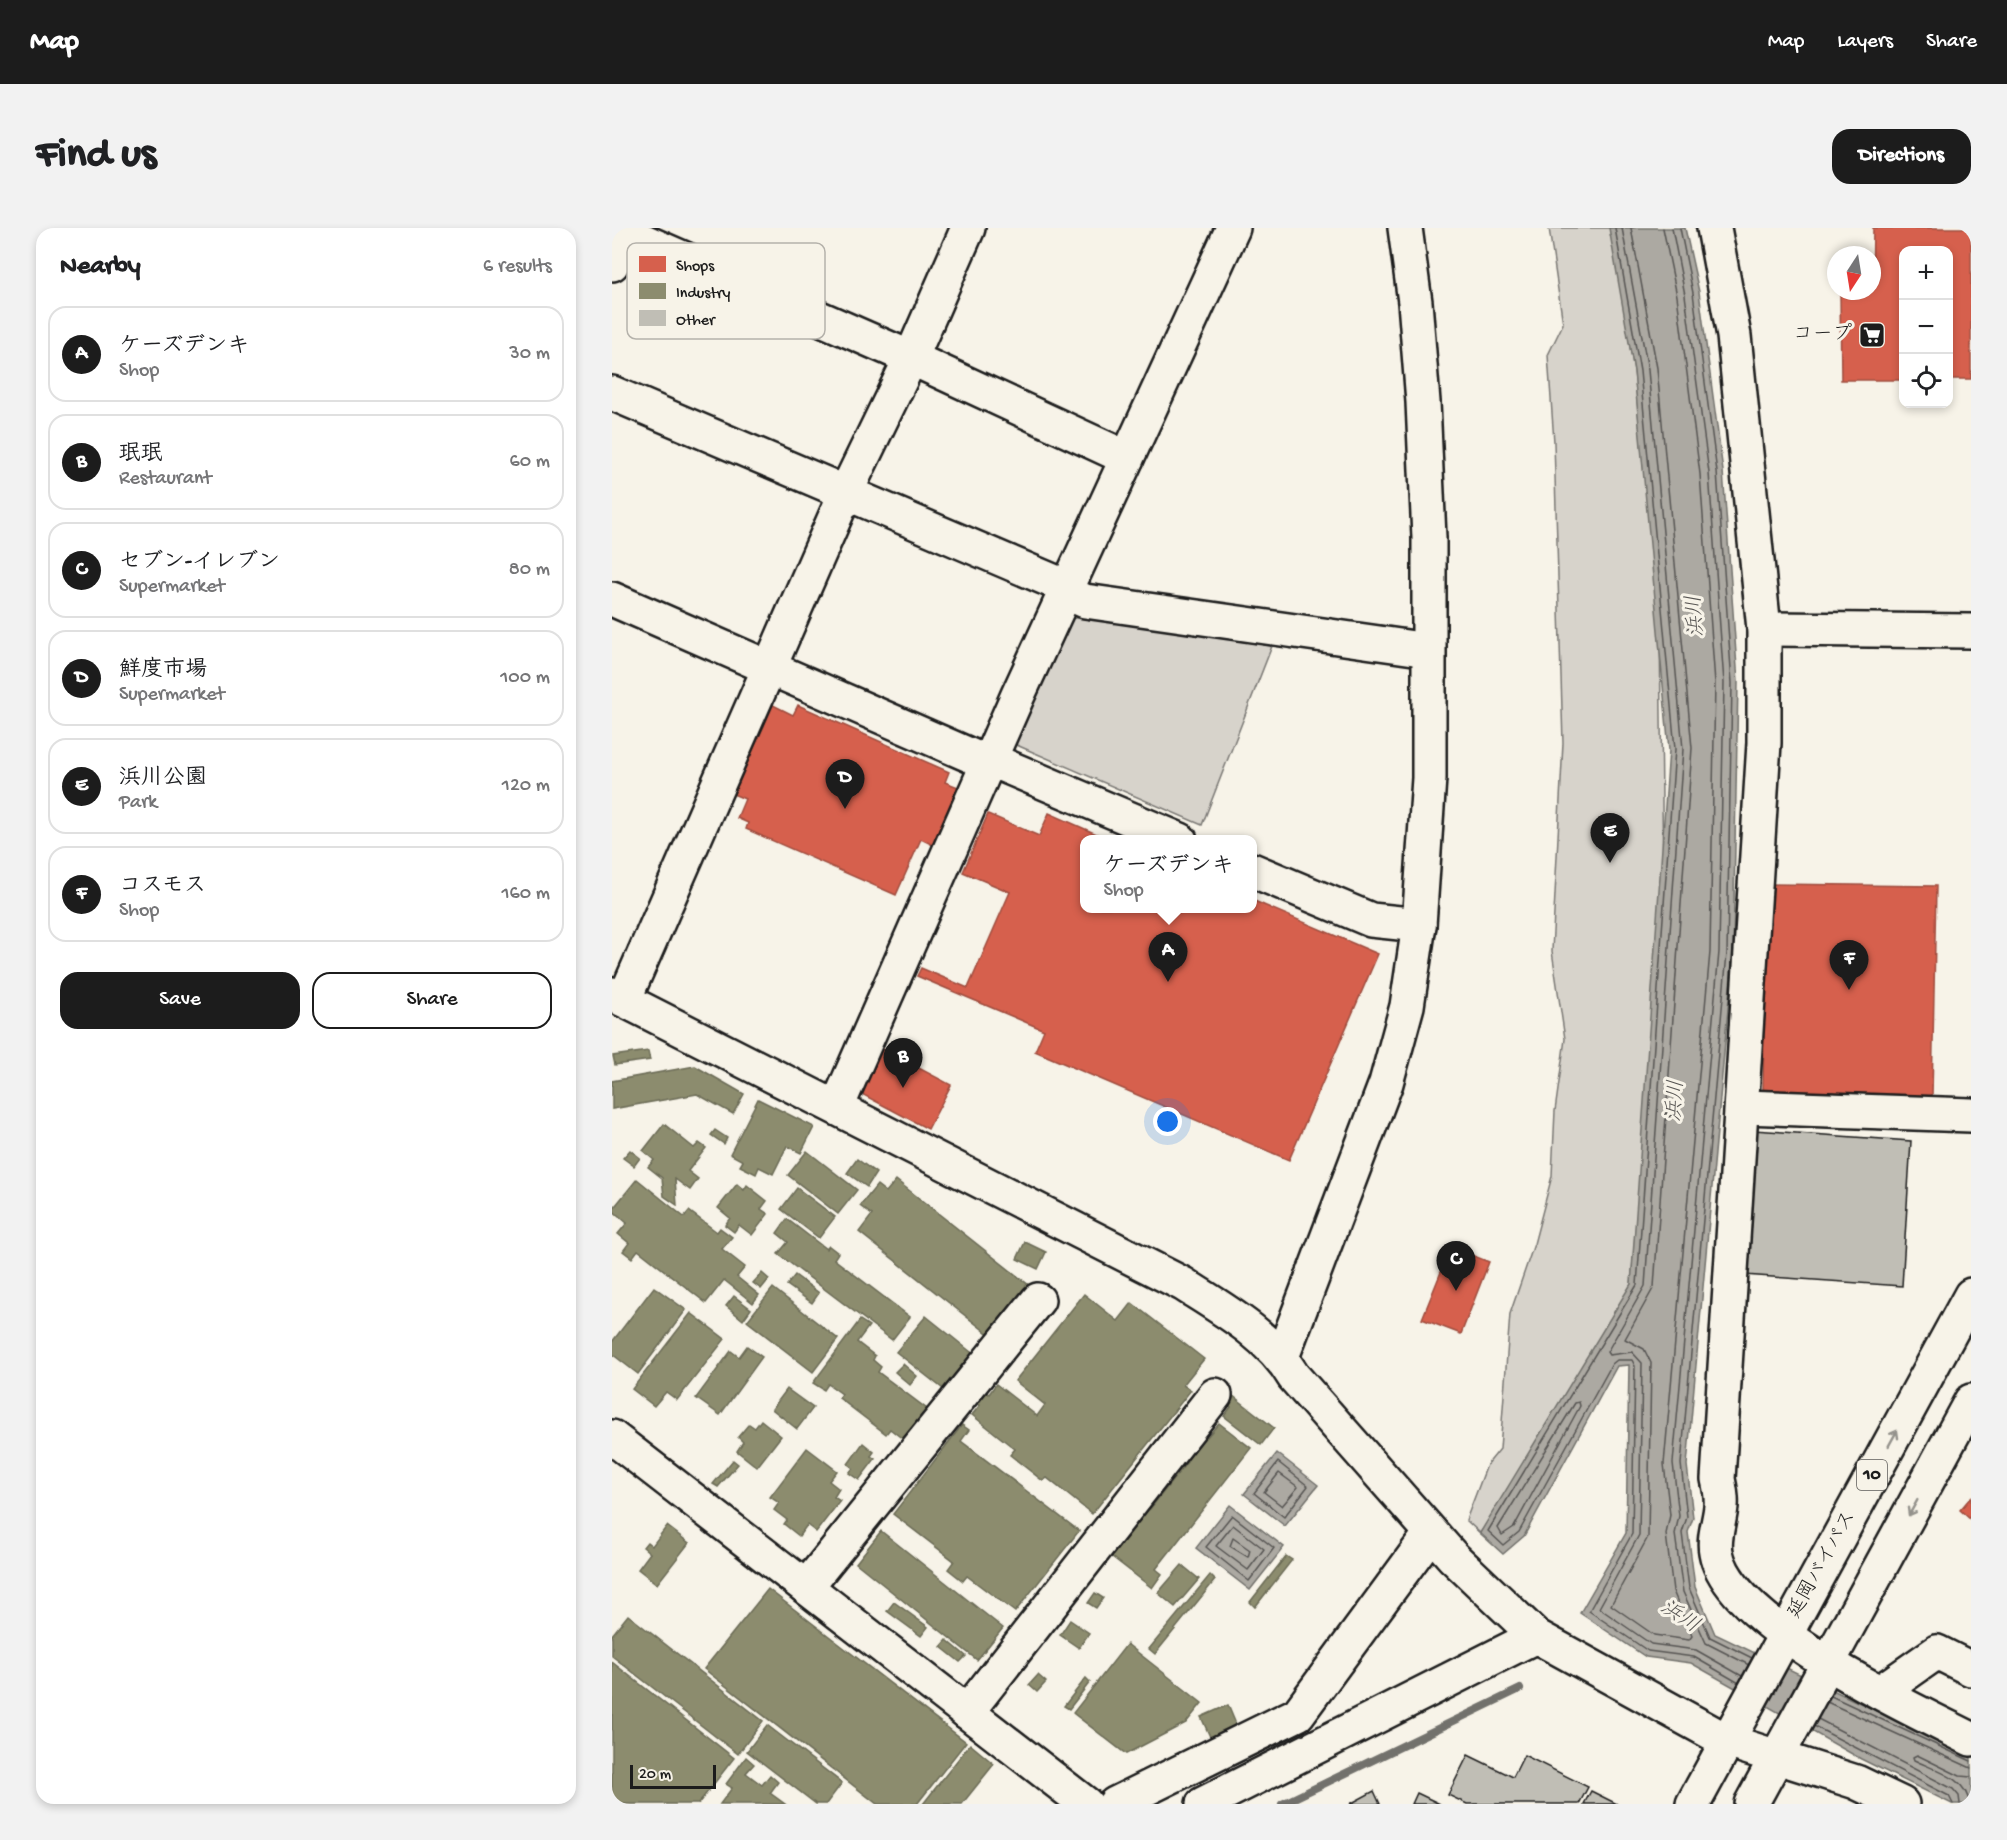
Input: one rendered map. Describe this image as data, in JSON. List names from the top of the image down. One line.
{"streets":{"main road":["10","延岡バイパス"]},"water":["浜川"],"places":{"supermarket":["コープ"]},"legend":["Shops","Industry","Other"],"scale_bar":"20 m","north":"bottom","page":{"header":"Map","nav":["Map","Layers","Share"],"buttons":["Directions",["Save","Share"]],"title":"Find us","heading":["Nearby","6 results"],"map_buttons":["+","−"],"list":[{"mark":"A","name":"ケーズデンキ","note":"Shop","value":"30 m"},{"mark":"B","name":"珉珉","note":"Restaurant","value":"60 m"},{"mark":"C","name":"セブン-イレブン","note":"Supermarket","value":"80 m"},{"mark":"D","name":"鮮度市場","note":"Supermarket","value":"100 m"},{"mark":"E","name":"浜川公園","note":"Park","value":"120 m"},{"mark":"F","name":"コスモス","note":"Shop","value":"160 m"}],"pins":["D","E","A","F","B","C"],"popup":["ケーズデンキ","Shop"],"scale":"20 m"}}
